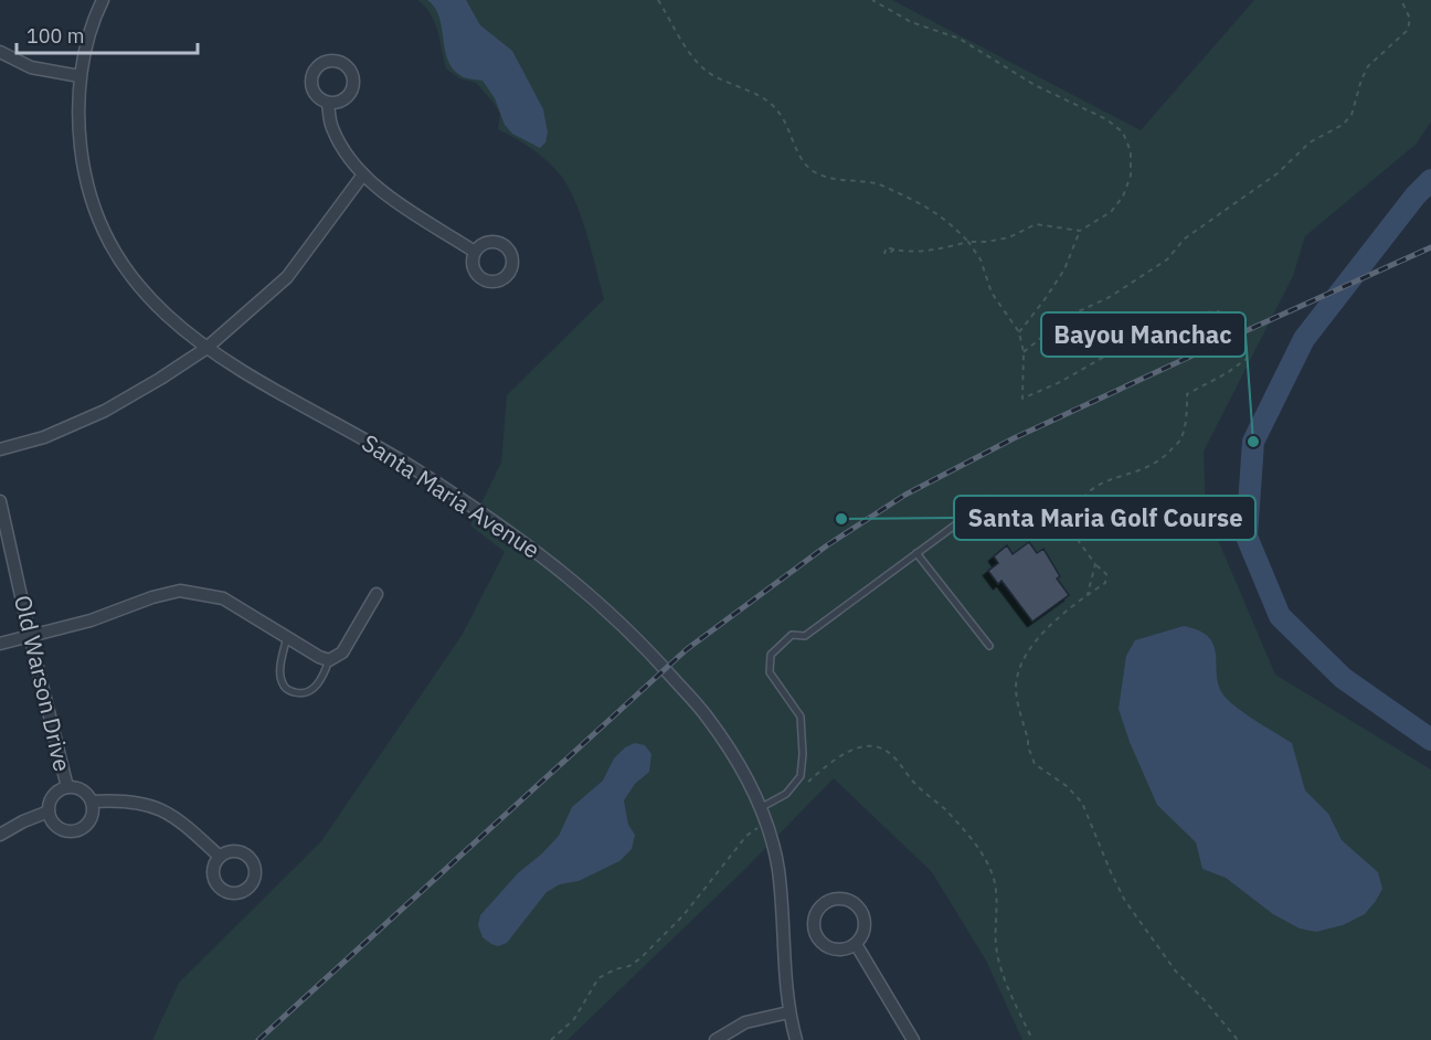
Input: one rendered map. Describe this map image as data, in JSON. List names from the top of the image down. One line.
{"streets":{"street":["Santa Maria Avenue","Old Warson Drive"]},"places":["Bayou Manchac","Santa Maria Golf Course"],"scale_bar":"100 m"}
